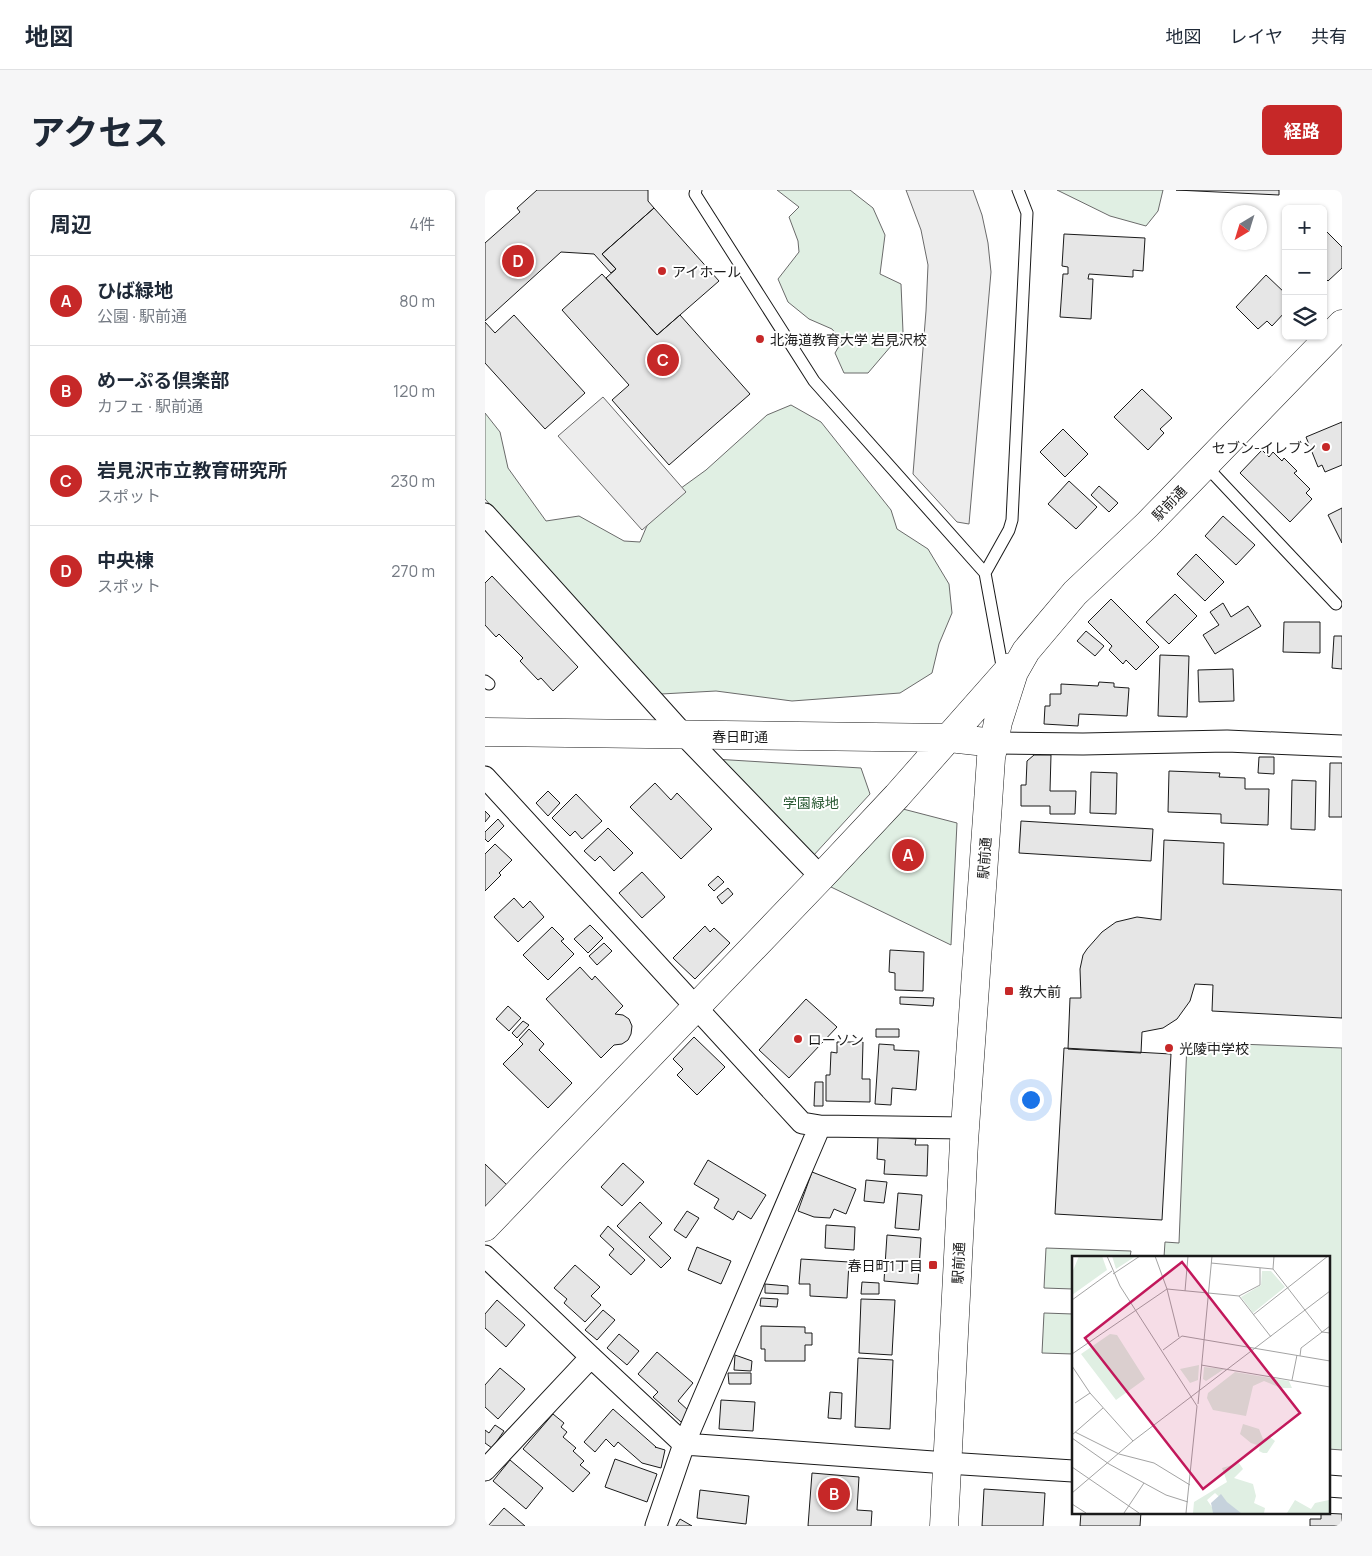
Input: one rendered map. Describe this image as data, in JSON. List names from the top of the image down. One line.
{"streets":{"street":["駅前通","春日町通"]},"crossings":[["駅前通","春日町通"]],"parks":["学園緑地"],"places":{"other":["アイホール","北海道教育大学 岩見沢校","セブン-イレブン","ローソン","光陵中学校"],"transit":["教大前","春日町1丁目"]},"north":"bottom left","page":{"header":"地図","nav":["地図","レイヤ","共有"],"title":"アクセス","buttons":"経路","heading":["周辺","4件"],"map_buttons":["+","−"],"pins":["D","C","A","B"],"list":[{"mark":"A","name":"ひば緑地","note":"公園 · 駅前通","value":"80 m"},{"mark":"B","name":"めーぷる倶楽部","note":"カフェ · 駅前通","value":"120 m"},{"mark":"C","name":"岩見沢市立教育研究所","note":"スポット","value":"230 m"},{"mark":"D","name":"中央棟","note":"スポット","value":"270 m"}]}}
